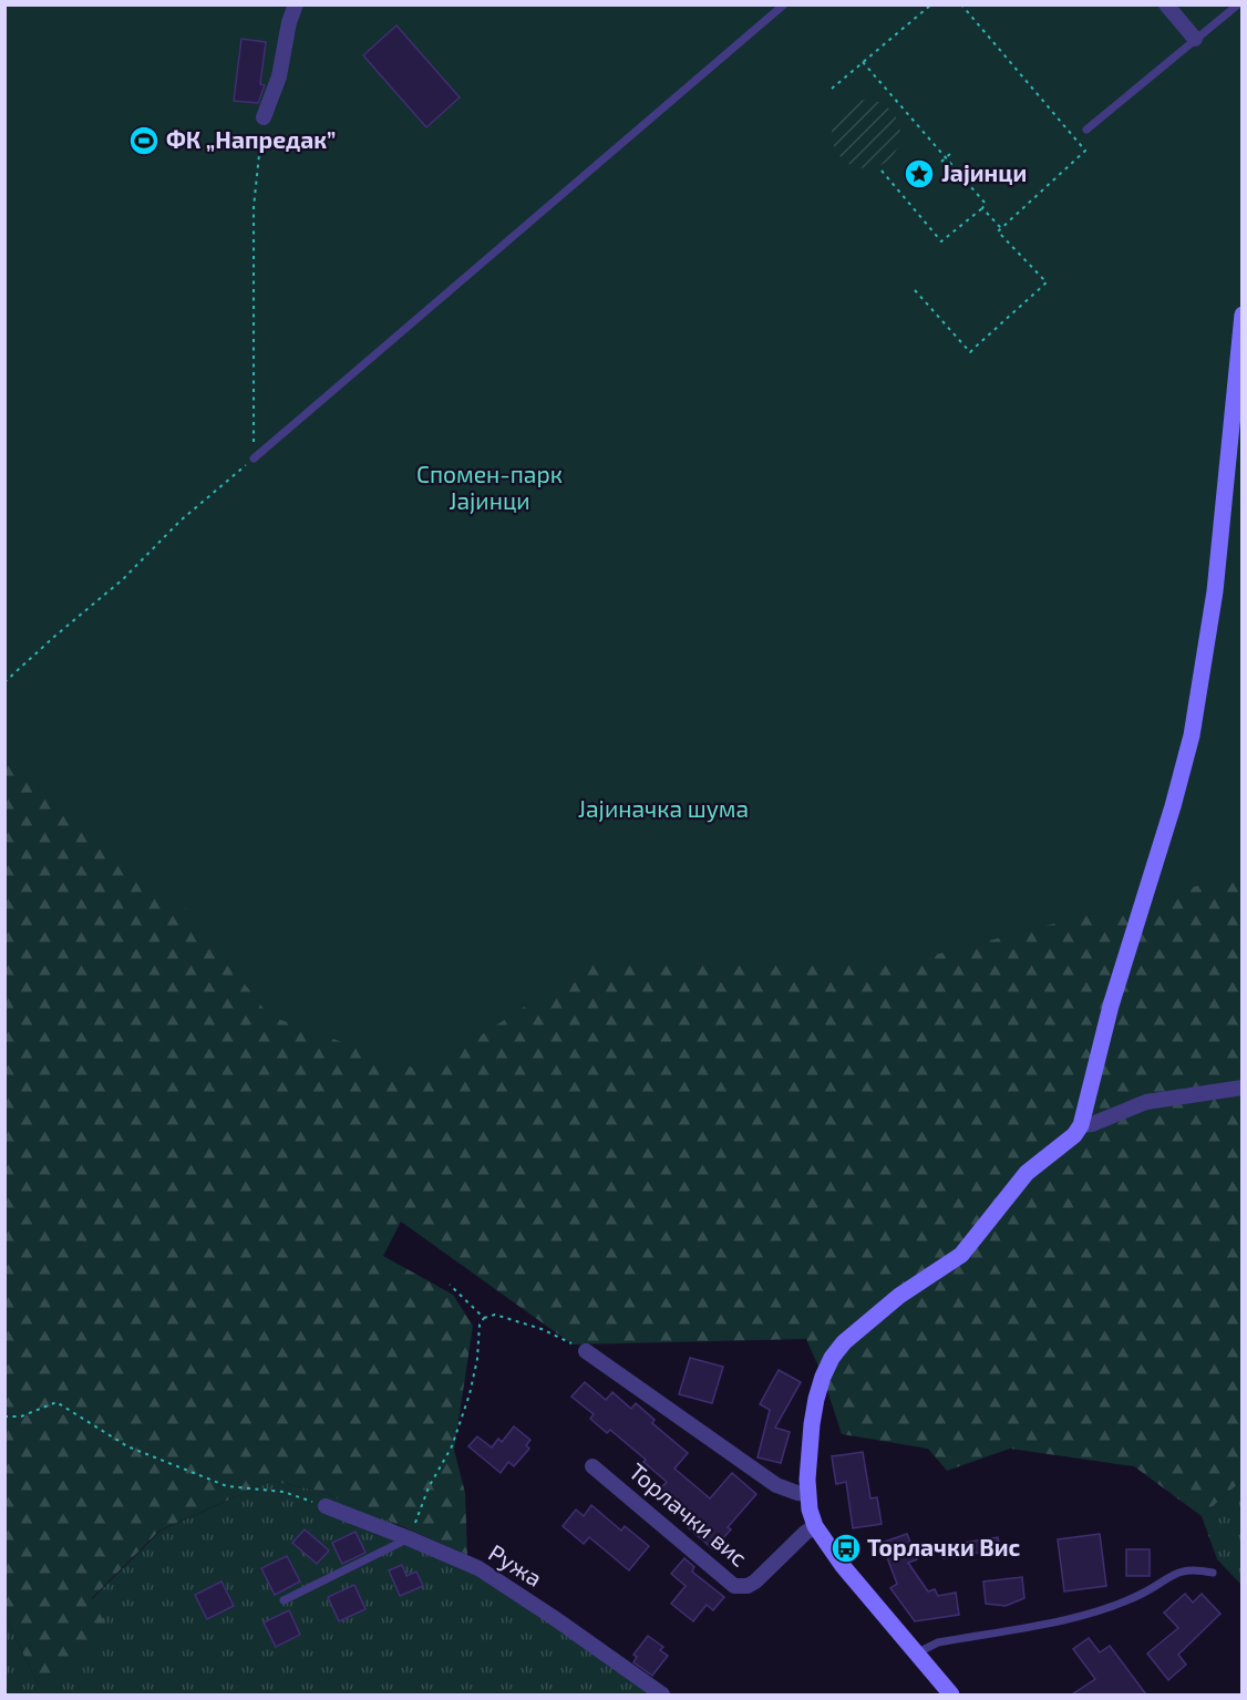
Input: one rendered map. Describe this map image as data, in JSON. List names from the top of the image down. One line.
{"streets":{"street":["Торлачки вис","Ружа"]},"parks":["Спомен-парк Јајинци","Јајиначка шума"],"places":{"sports":["ФК „Напредак”"],"place":["Јајинци"],"bus stop":["Торлачки Вис"]}}
